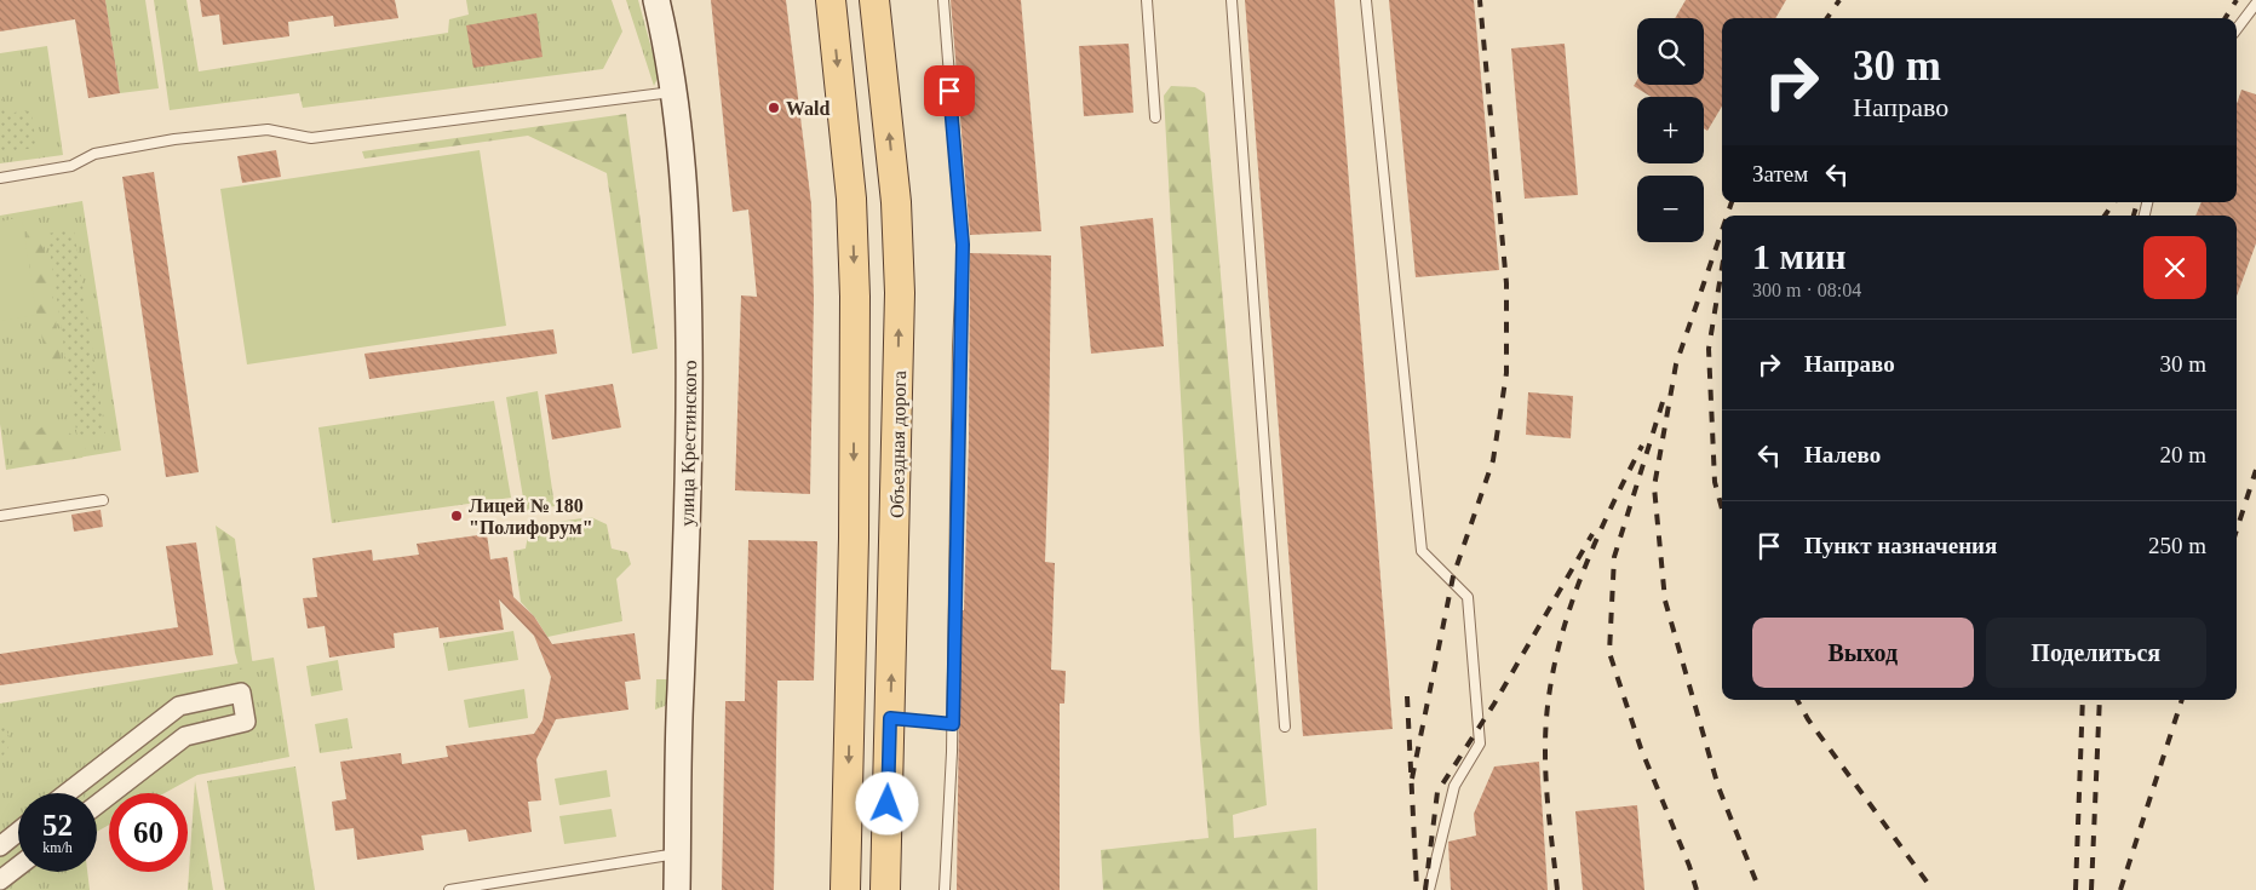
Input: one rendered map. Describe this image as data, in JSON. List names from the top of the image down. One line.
{"streets":{"main road":["Объездная дорога"],"street":["улица Крестинского"]},"places":["Wald","Лицей № 180 \"Полифорум\""],"page":{"map_buttons":["+","−"],"turn":["30 m","Направо"],"then":"Затем","heading":["1 мин","300 m · 08:04"],"list":[{"name":"Направо","value":"30 m"},{"name":"Налево","value":"20 m"},{"name":"Пункт назначения","value":"250 m"}],"buttons":["Выход","Поделиться"],"speed":"52 km/h","limit":"60"}}
